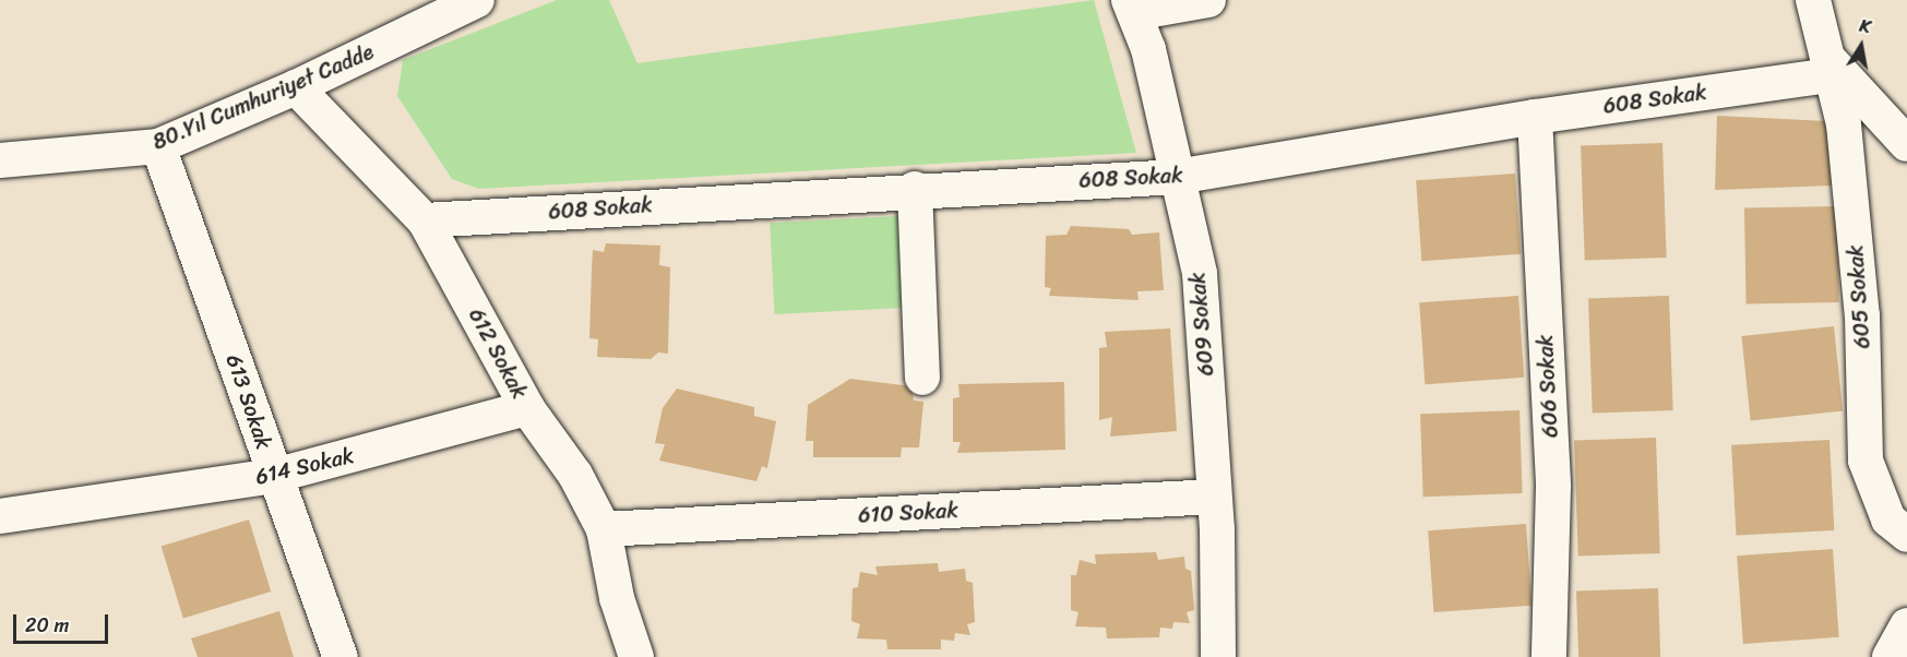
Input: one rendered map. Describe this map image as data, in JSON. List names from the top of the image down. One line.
{"streets":{"street":["80.Yıl Cumhuriyet Cadde","608 Sokak","605 Sokak","609 Sokak","612 Sokak","606 Sokak","613 Sokak","614 Sokak","610 Sokak"]},"crossings":[["80.Yıl Cumhuriyet Cadde","612 Sokak"],["80.Yıl Cumhuriyet Cadde","613 Sokak"],["608 Sokak","605 Sokak"],["608 Sokak","609 Sokak"],["608 Sokak","612 Sokak"],["608 Sokak","606 Sokak"],["609 Sokak","610 Sokak"],["612 Sokak","614 Sokak"],["612 Sokak","610 Sokak"],["613 Sokak","614 Sokak"]],"scale_bar":"20 m","north":"top"}
